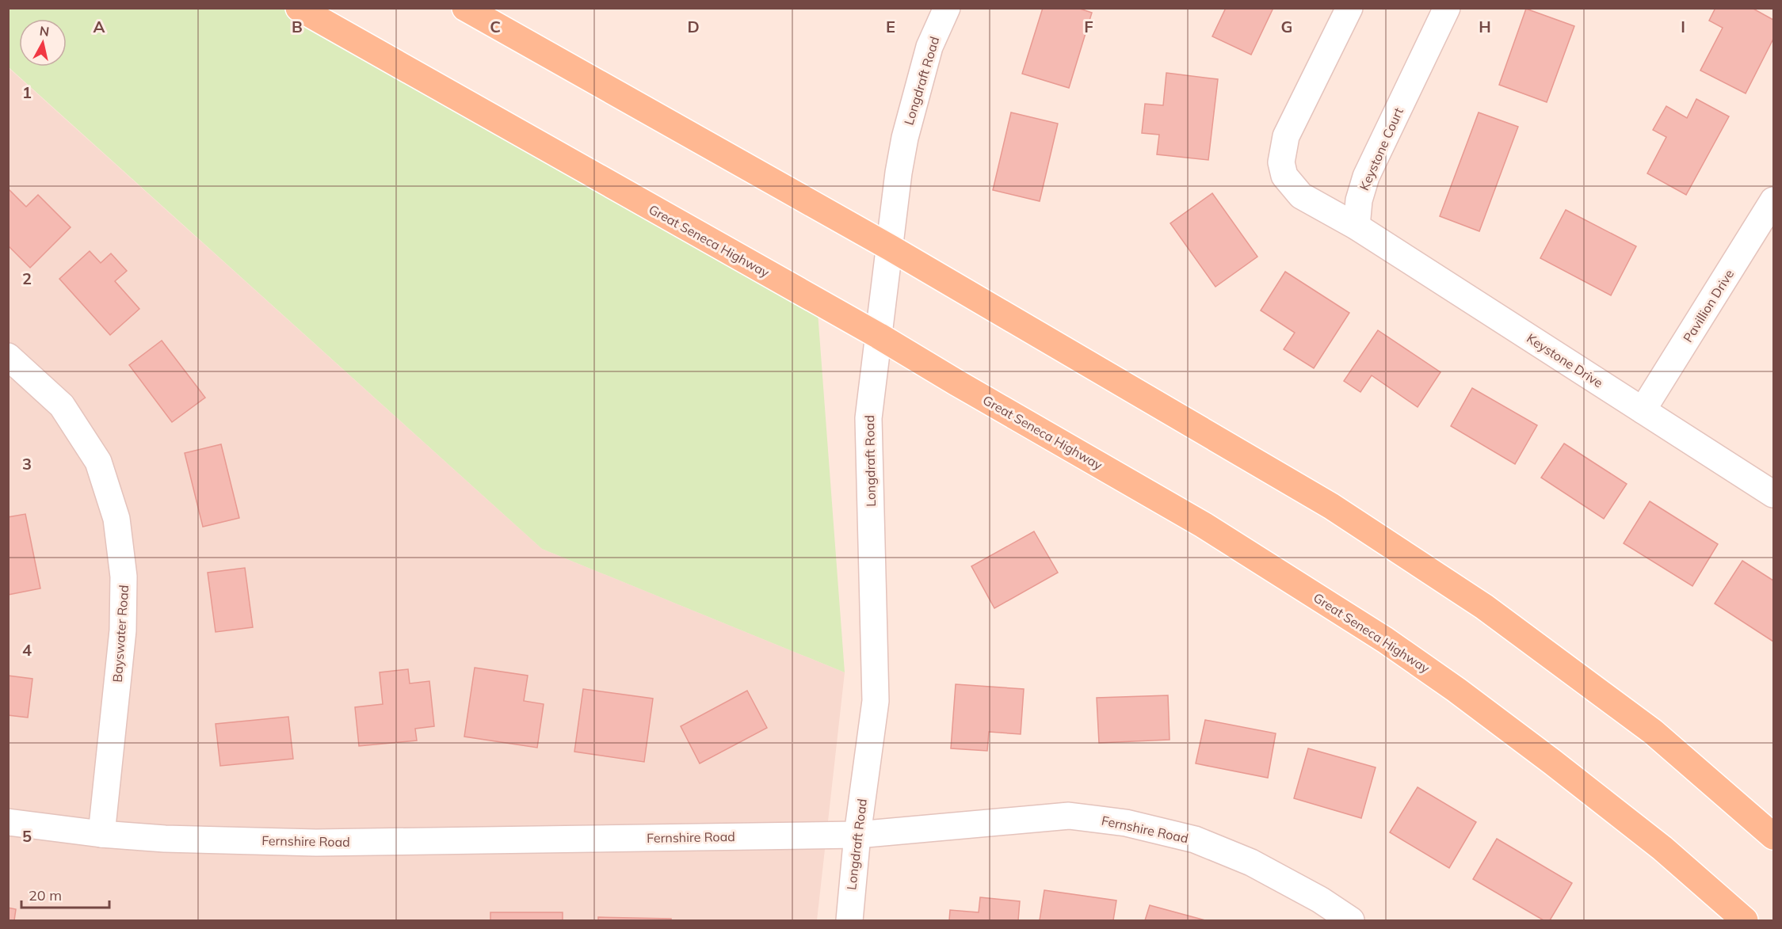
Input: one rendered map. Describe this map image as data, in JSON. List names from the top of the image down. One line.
{"streets":{"main road":["Great Seneca Highway"],"street":["Longdraft Road","Keystone Court","Pavillion Drive","Keystone Drive","Bayswater Road","Fernshire Road"]},"crossings":[["Longdraft Road","Great Seneca Highway"],["Longdraft Road","Fernshire Road"],["Keystone Court","Keystone Drive"],["Pavillion Drive","Keystone Drive"],["Bayswater Road","Fernshire Road"]],"scale_bar":"20 m","north":"top","grid":{"columns":["A","B","C","D","E","F","G","H","I"],"rows":["1","2","3","4","5"]}}
